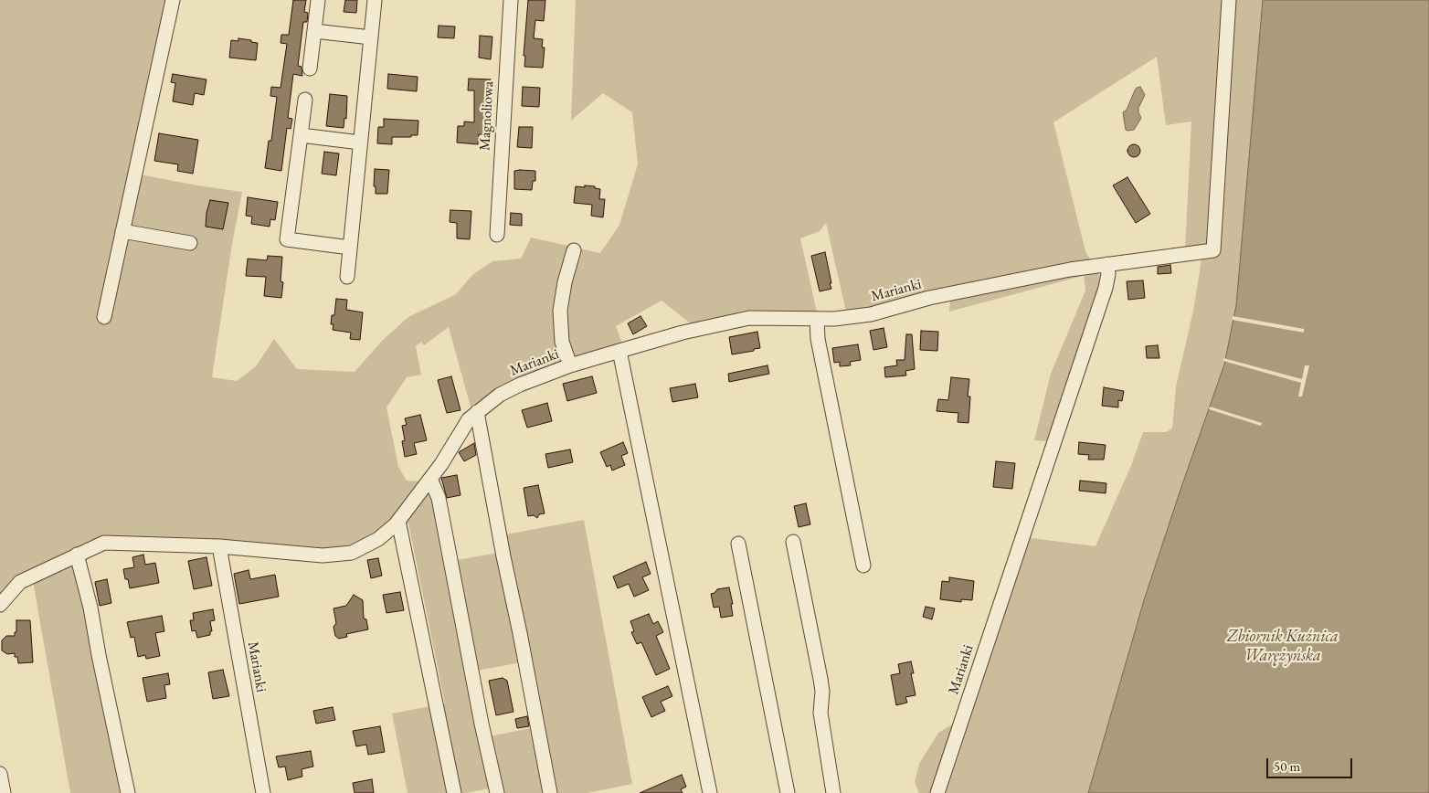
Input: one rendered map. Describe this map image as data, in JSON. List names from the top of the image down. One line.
{"streets":{"street":["Magnoliowa","Marianki"]},"water":["Zbiornik Kuźnica Warężyńska"],"scale_bar":"50 m"}
